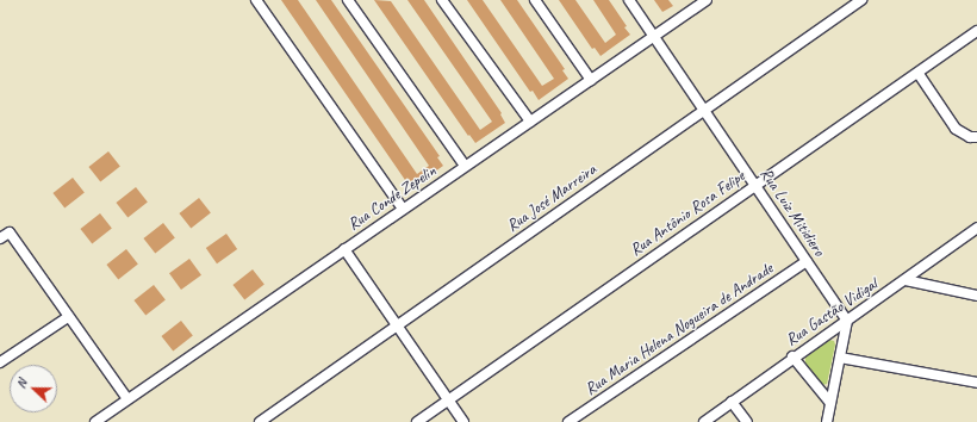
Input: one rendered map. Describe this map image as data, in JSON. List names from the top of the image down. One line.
{"streets":{"street":["Rua Conde Zepelin","Rua José Marreira","Rua Luiz Mitidiero","Rua Antônio Rosa Felipe","Rua Gastão Vidigal","Rua Maria Helena Nogueira de Andrade"]},"crossings":[["Rua Conde Zepelin","Rua Luiz Mitidiero"],["Rua José Marreira","Rua Luiz Mitidiero"],["Rua Luiz Mitidiero","Rua Antônio Rosa Felipe"],["Rua Luiz Mitidiero","Rua Gastão Vidigal"],["Rua Luiz Mitidiero","Rua Maria Helena Nogueira de Andrade"]],"north":"left"}
